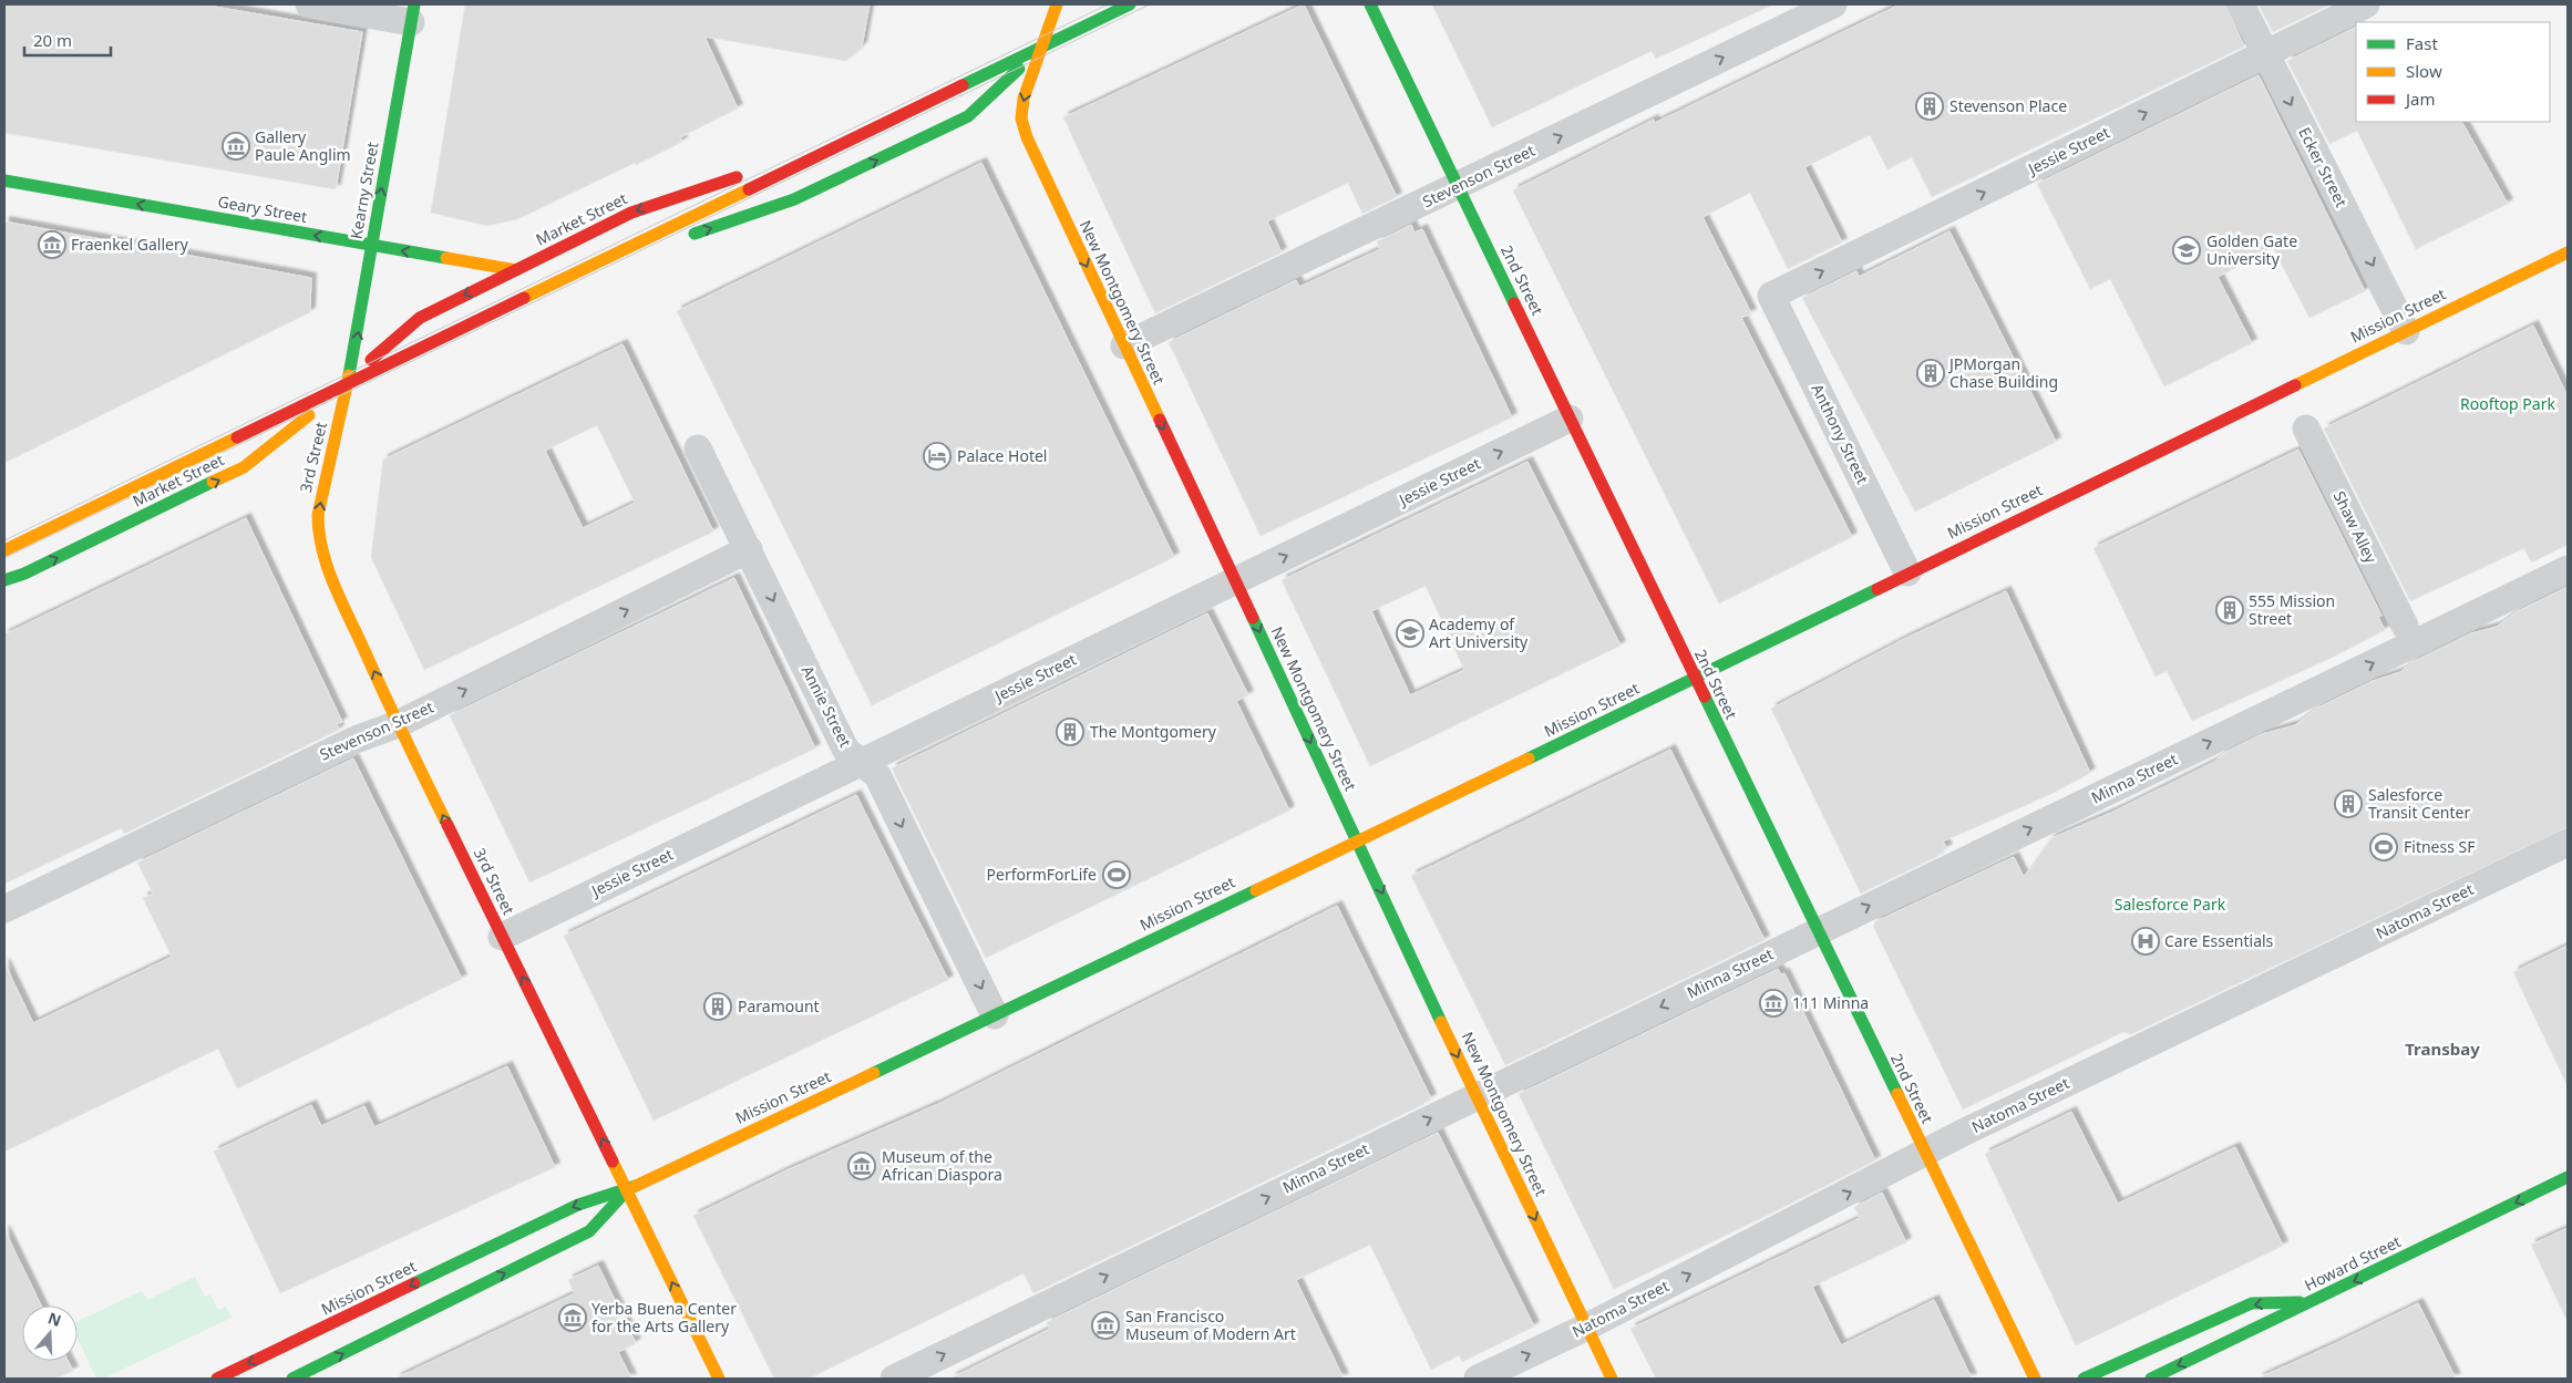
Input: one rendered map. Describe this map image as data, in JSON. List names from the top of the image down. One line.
{"streets":{"street":["Jessie Street","Ecker Street","Stevenson Street","Kearny Street","Geary Street","Market Street","2nd Street","New Montgomery Street","Mission Street","Anthony Street","3rd Street","Shaw Alley","Annie Street","Minna Street","Natoma Street","Howard Street"]},"crossings":[["Jessie Street","Ecker Street"],["Jessie Street","2nd Street"],["Jessie Street","New Montgomery Street"],["Jessie Street","Anthony Street"],["Jessie Street","3rd Street"],["Jessie Street","Annie Street"],["Ecker Street","Mission Street"],["Stevenson Street","2nd Street"],["Stevenson Street","New Montgomery Street"],["Stevenson Street","3rd Street"],["Stevenson Street","Annie Street"],["Kearny Street","Geary Street"],["Kearny Street","Market Street"],["Kearny Street","3rd Street"],["Geary Street","Market Street"],["Market Street","New Montgomery Street"],["Market Street","3rd Street"],["2nd Street","Mission Street"],["2nd Street","Minna Street"],["2nd Street","Natoma Street"],["New Montgomery Street","Mission Street"],["New Montgomery Street","Minna Street"],["New Montgomery Street","Natoma Street"],["Mission Street","Anthony Street"],["Mission Street","3rd Street"],["Mission Street","Annie Street"]],"one_way":["Jessie Street","Ecker Street","Stevenson Street","Kearny Street","Geary Street","New Montgomery Street","3rd Street","Annie Street","Natoma Street"],"districts":["Transbay"],"parks":["Rooftop Park","Salesforce Park"],"places":{"building":["Stevenson Place","JPMorgan Chase Building","555 Mission Street","The Montgomery","Salesforce Transit Center","Paramount"],"museum":["Gallery Paule Anglim","Fraenkel Gallery","111 Minna","Museum of the African Diaspora","Yerba Buena Center for the Arts Gallery","San Francisco Museum of Modern Art"],"school or university":["Golden Gate University","Academy of Art University"],"hotel":["Palace Hotel"],"sports":["Fitness SF","PerformForLife"],"hospital":["Care Essentials"]},"legend":["Fast","Slow","Jam"],"scale_bar":"20 m","north":"top"}
